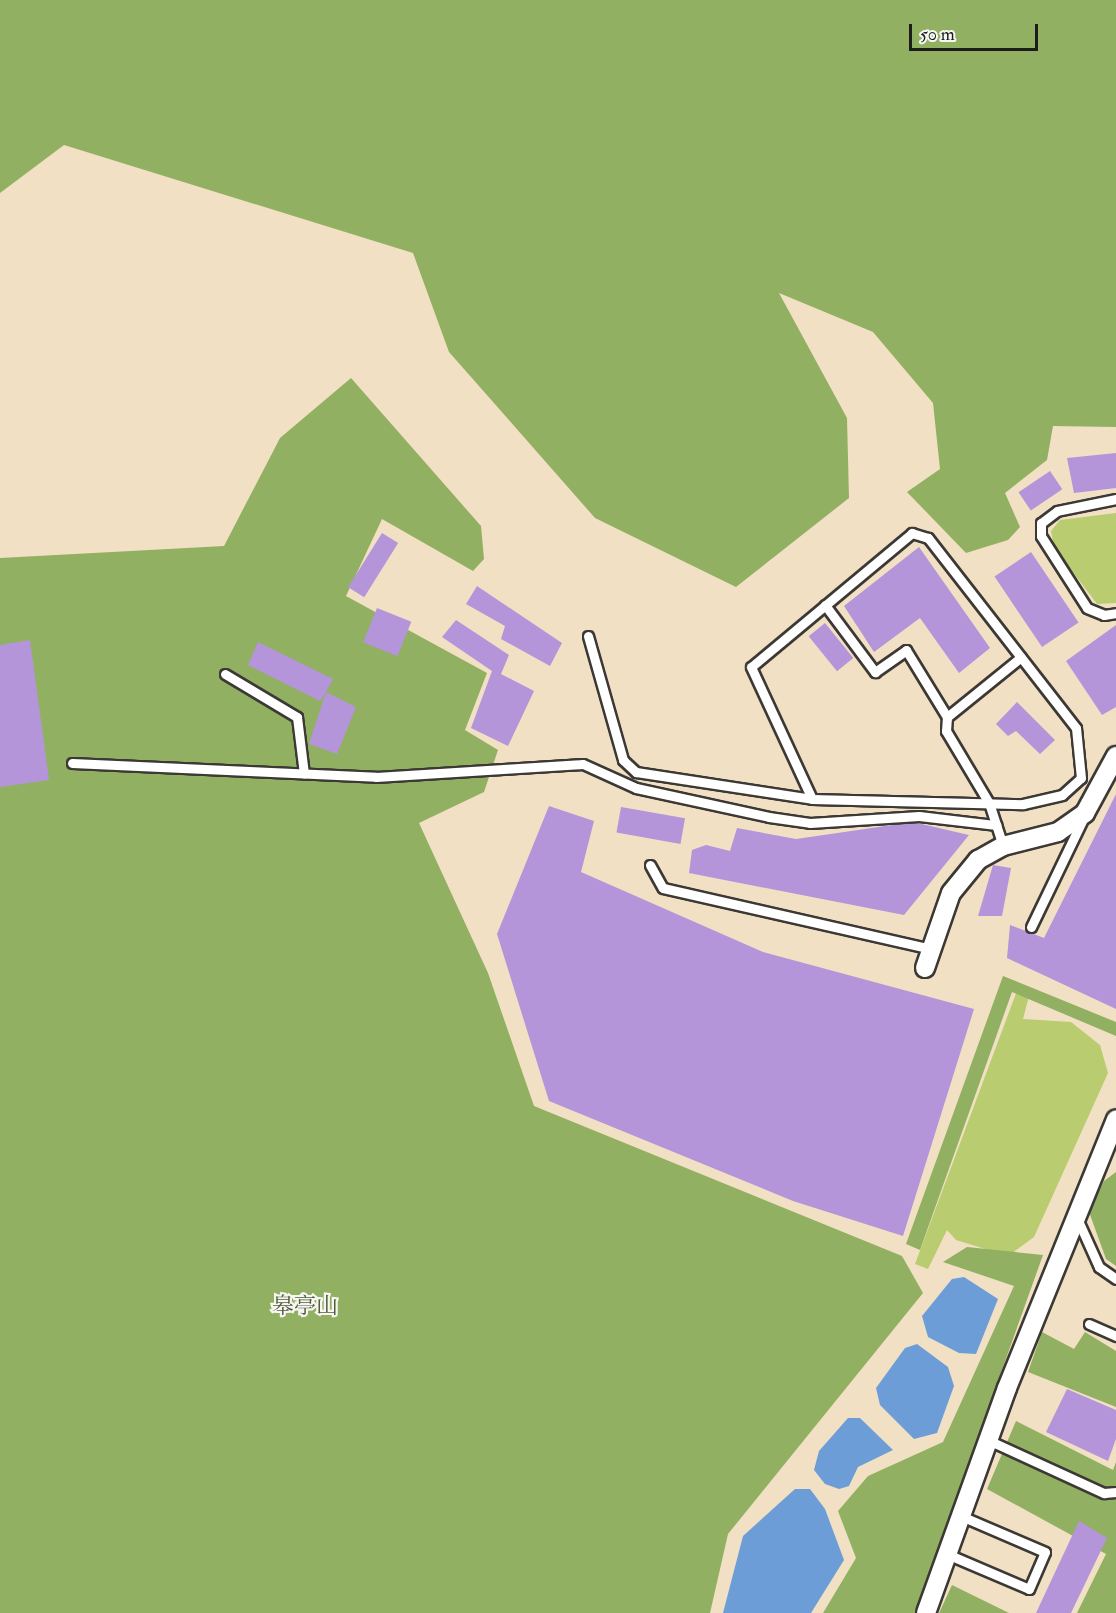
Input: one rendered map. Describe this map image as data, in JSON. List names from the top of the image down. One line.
{"parks":["皋亭山"],"scale_bar":"50 m"}
